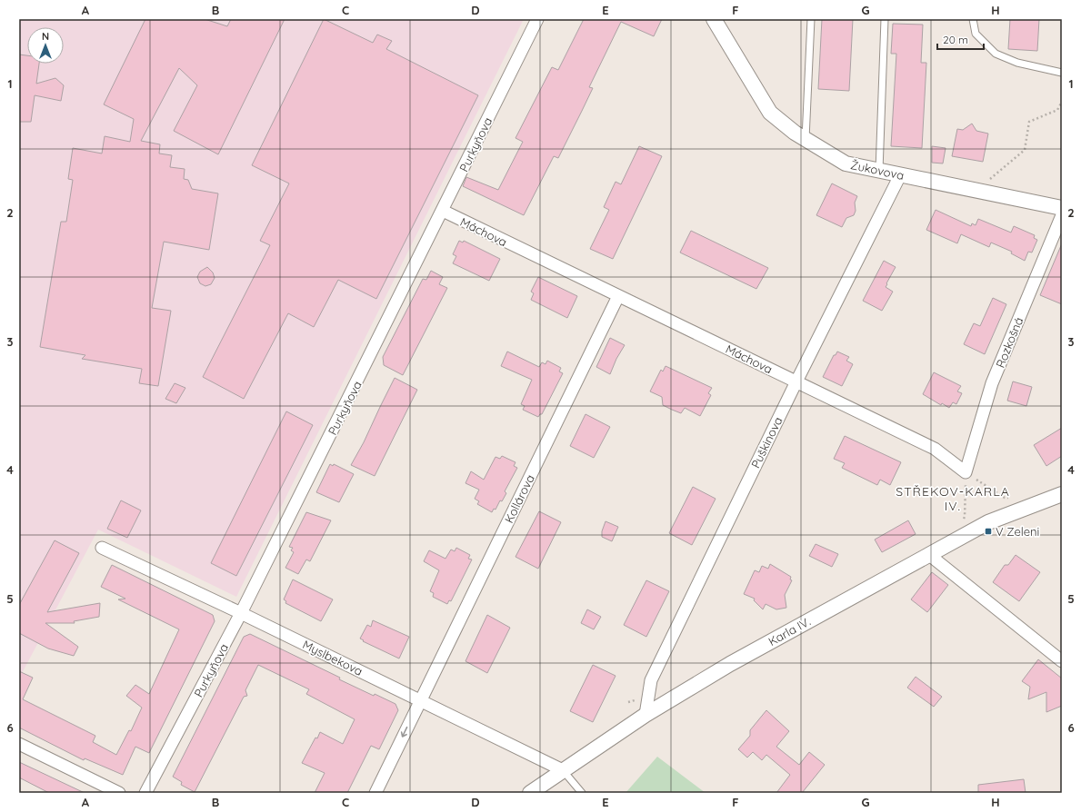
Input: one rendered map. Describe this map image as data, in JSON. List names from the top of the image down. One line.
{"streets":{"street":["Purkyňova","Žukovova","Máchova","Rozkošná","Puškinova","Kollárova","Karla IV.","Myslbekova"]},"crossings":[["Purkyňova","Máchova"],["Purkyňova","Myslbekova"],["Žukovova","Puškinova"],["Máchova","Rozkošná"],["Máchova","Puškinova"],["Máchova","Kollárova"],["Puškinova","Karla IV."],["Kollárova","Myslbekova"],["Karla IV.","Myslbekova"]],"districts":["STŘEKOV-KARLA IV."],"places":{"transit":["V Zeleni"]},"scale_bar":"20 m","north":"top","grid":{"columns":["A","B","C","D","E","F","G","H"],"rows":["1","2","3","4","5","6"]}}
